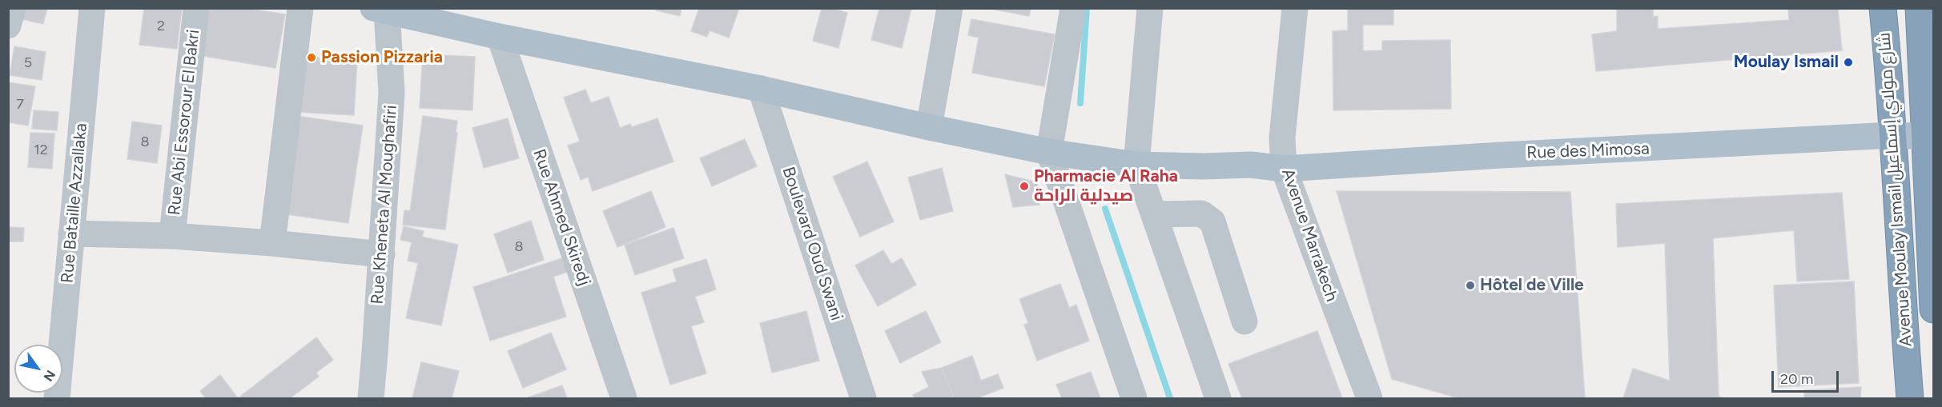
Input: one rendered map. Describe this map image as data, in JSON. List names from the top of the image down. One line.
{"streets":{"highway":["Avenue Moulay Ismail شارع مولاي إسماعيل"],"main road":["Rue des Mimosa"],"street":["Rue Abi Essorour El Bakri","Rue Bataille Azzallaka","Rue Kheneta Al Moughafiri","Rue Ahmed Skiredj","Avenue Marrakech","Boulevard Oud Swani"]},"crossings":[["Rue des Mimosa","Avenue Moulay Ismail شارع مولاي إسماعيل"],["Rue des Mimosa","Rue Kheneta Al Moughafiri"],["Rue des Mimosa","Rue Ahmed Skiredj"],["Rue des Mimosa","Avenue Marrakech"],["Rue des Mimosa","Boulevard Oud Swani"]],"places":["Passion Pizzaria","Moulay Ismail","Pharmacie Al Raha صيدلية الراحة","Hôtel de Ville"],"house_numbers":["2","5","7","8","12","8"],"scale_bar":"20 m","north":"bottom right"}
